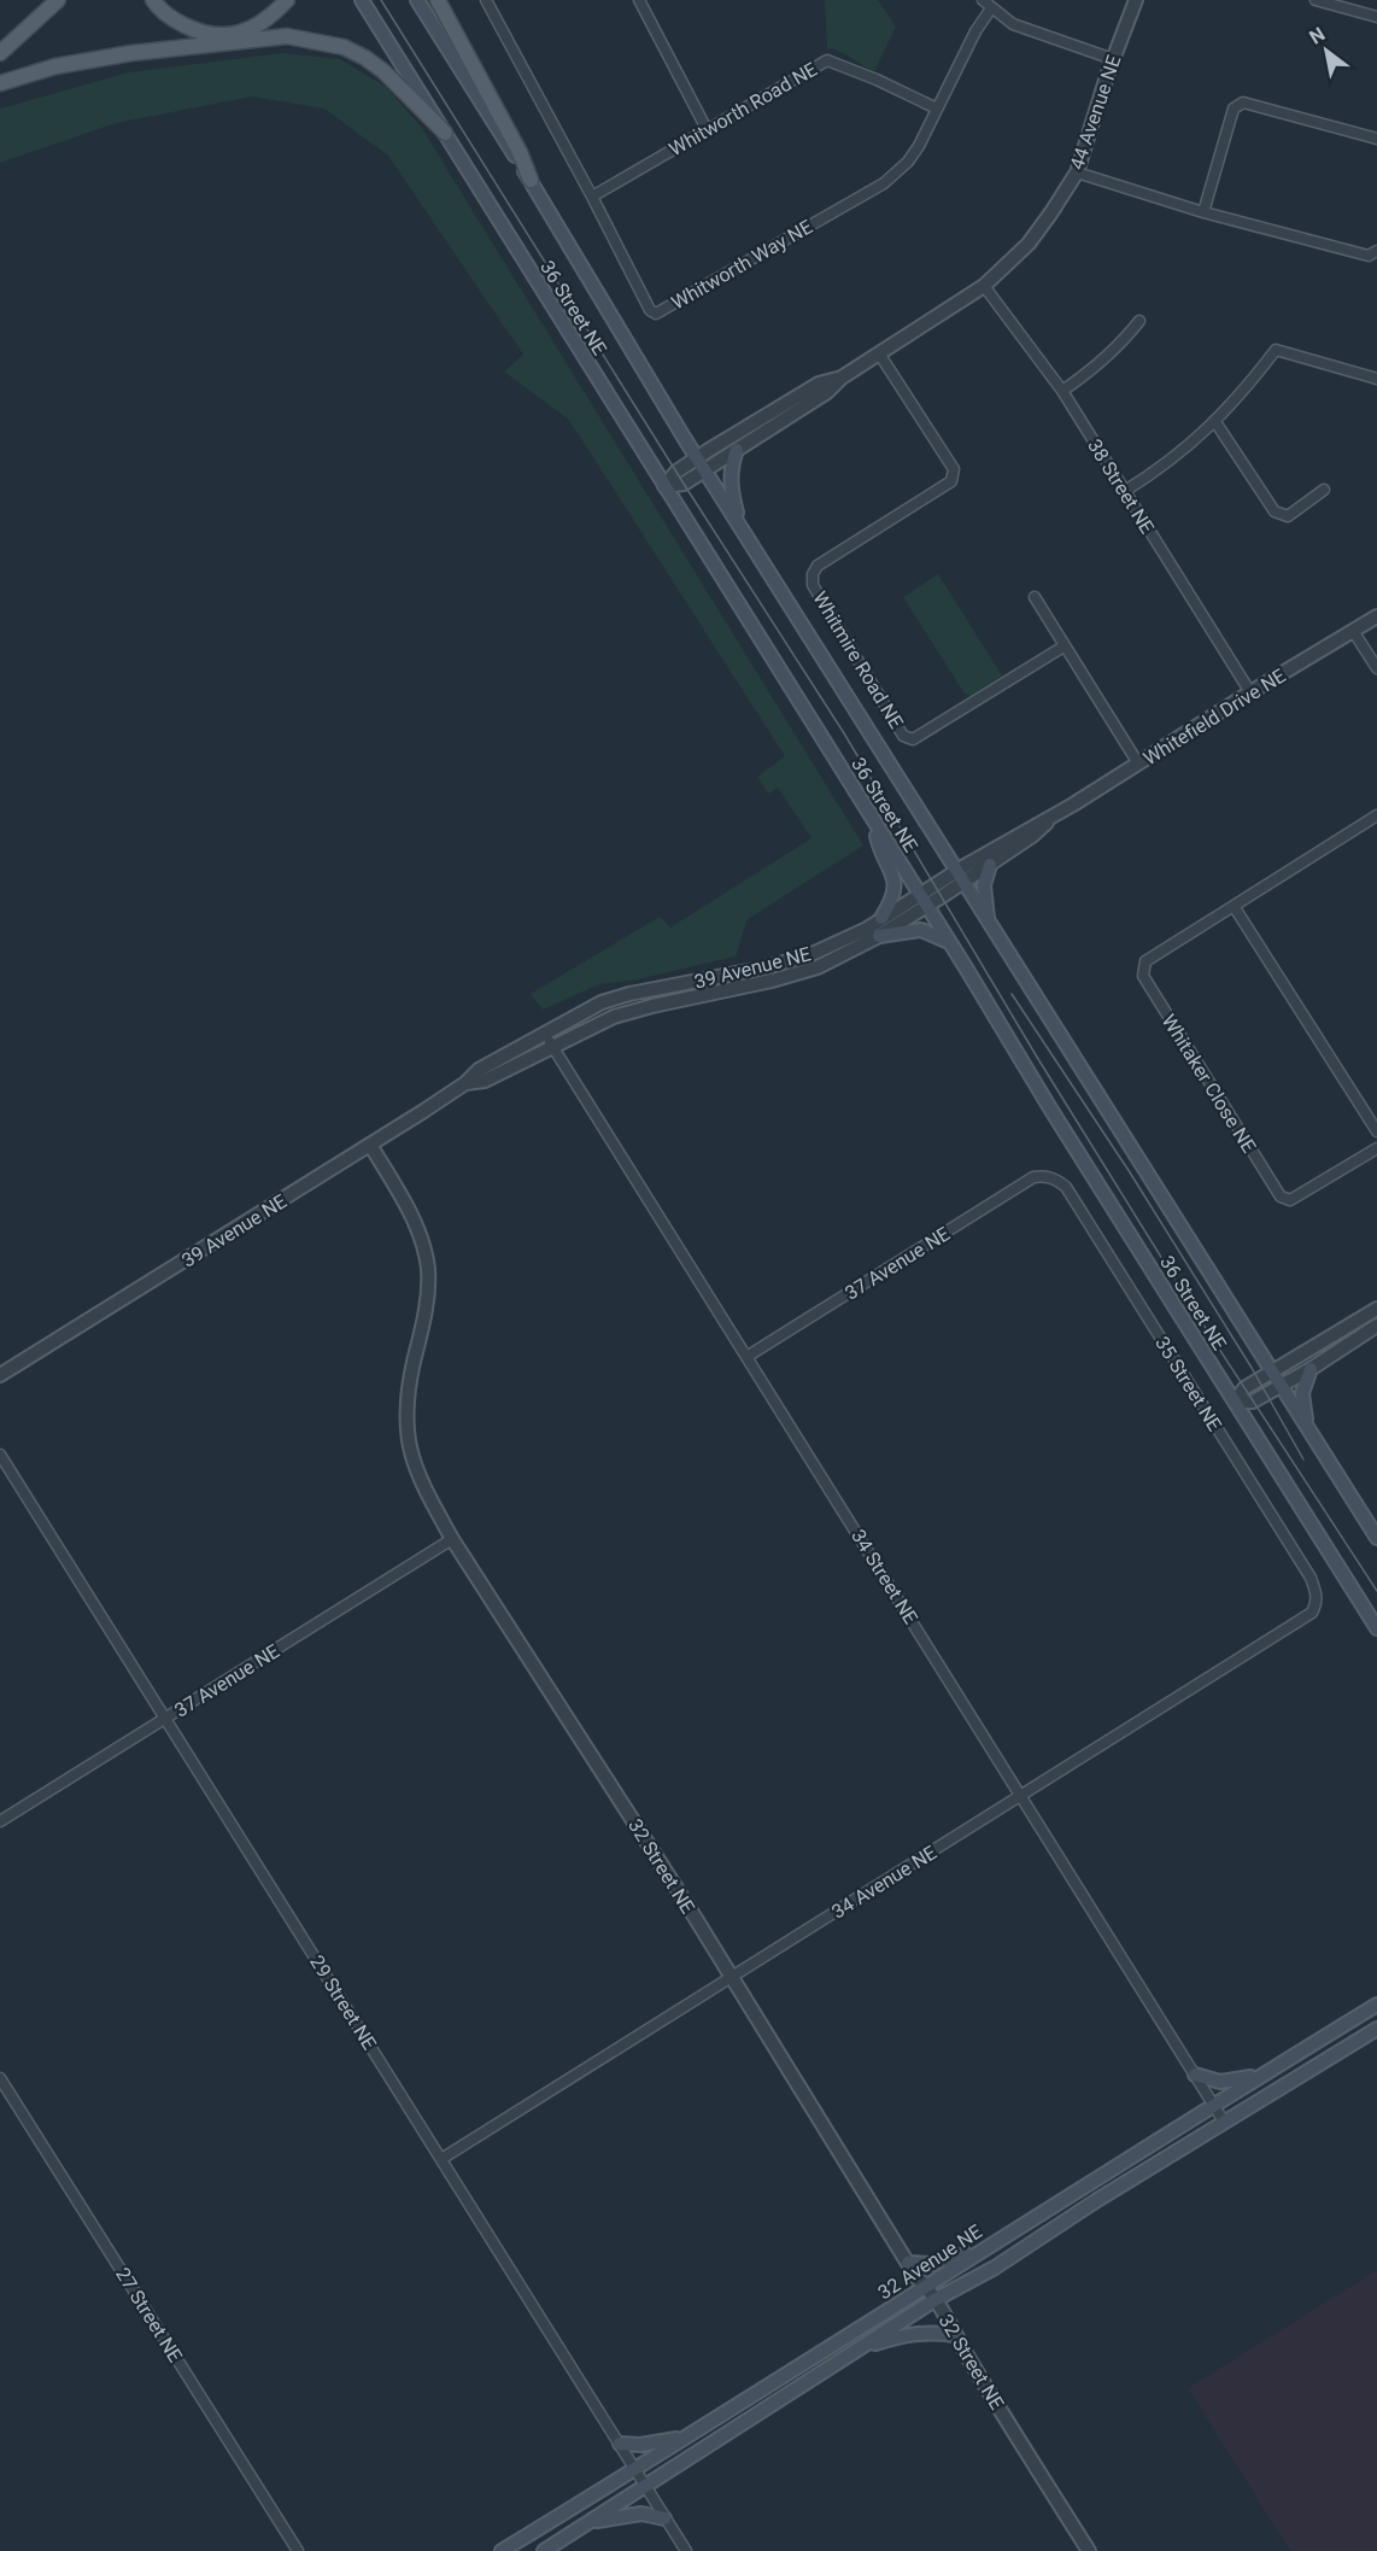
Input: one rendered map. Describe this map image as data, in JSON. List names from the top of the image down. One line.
{"streets":{"main road":["36 Street NE","32 Avenue NE"],"street":["Whitworth Road NE","44 Avenue NE","Whitworth Way NE","38 Street NE","Whitmire Road NE","Whitefield Drive NE","39 Avenue NE","Whitaker Close NE","37 Avenue NE","35 Street NE","34 Street NE","32 Street NE","34 Avenue NE","29 Street NE","27 Street NE"]},"crossings":[["Whitworth Road NE","Whitworth Way NE"],["44 Avenue NE","36 Street NE"],["44 Avenue NE","38 Street NE"],["44 Avenue NE","Whitmire Road NE"],["36 Street NE","Whitefield Drive NE"],["36 Street NE","39 Avenue NE"],["38 Street NE","Whitefield Drive NE"],["Whitefield Drive NE","39 Avenue NE"],["39 Avenue NE","34 Street NE"],["39 Avenue NE","32 Street NE"],["37 Avenue NE","35 Street NE"],["37 Avenue NE","34 Street NE"],["37 Avenue NE","32 Street NE"],["37 Avenue NE","29 Street NE"],["35 Street NE","34 Avenue NE"],["34 Street NE","34 Avenue NE"],["34 Street NE","32 Avenue NE"],["32 Street NE","34 Avenue NE"],["32 Street NE","32 Avenue NE"],["34 Avenue NE","29 Street NE"],["29 Street NE","32 Avenue NE"]],"north":"top left"}
